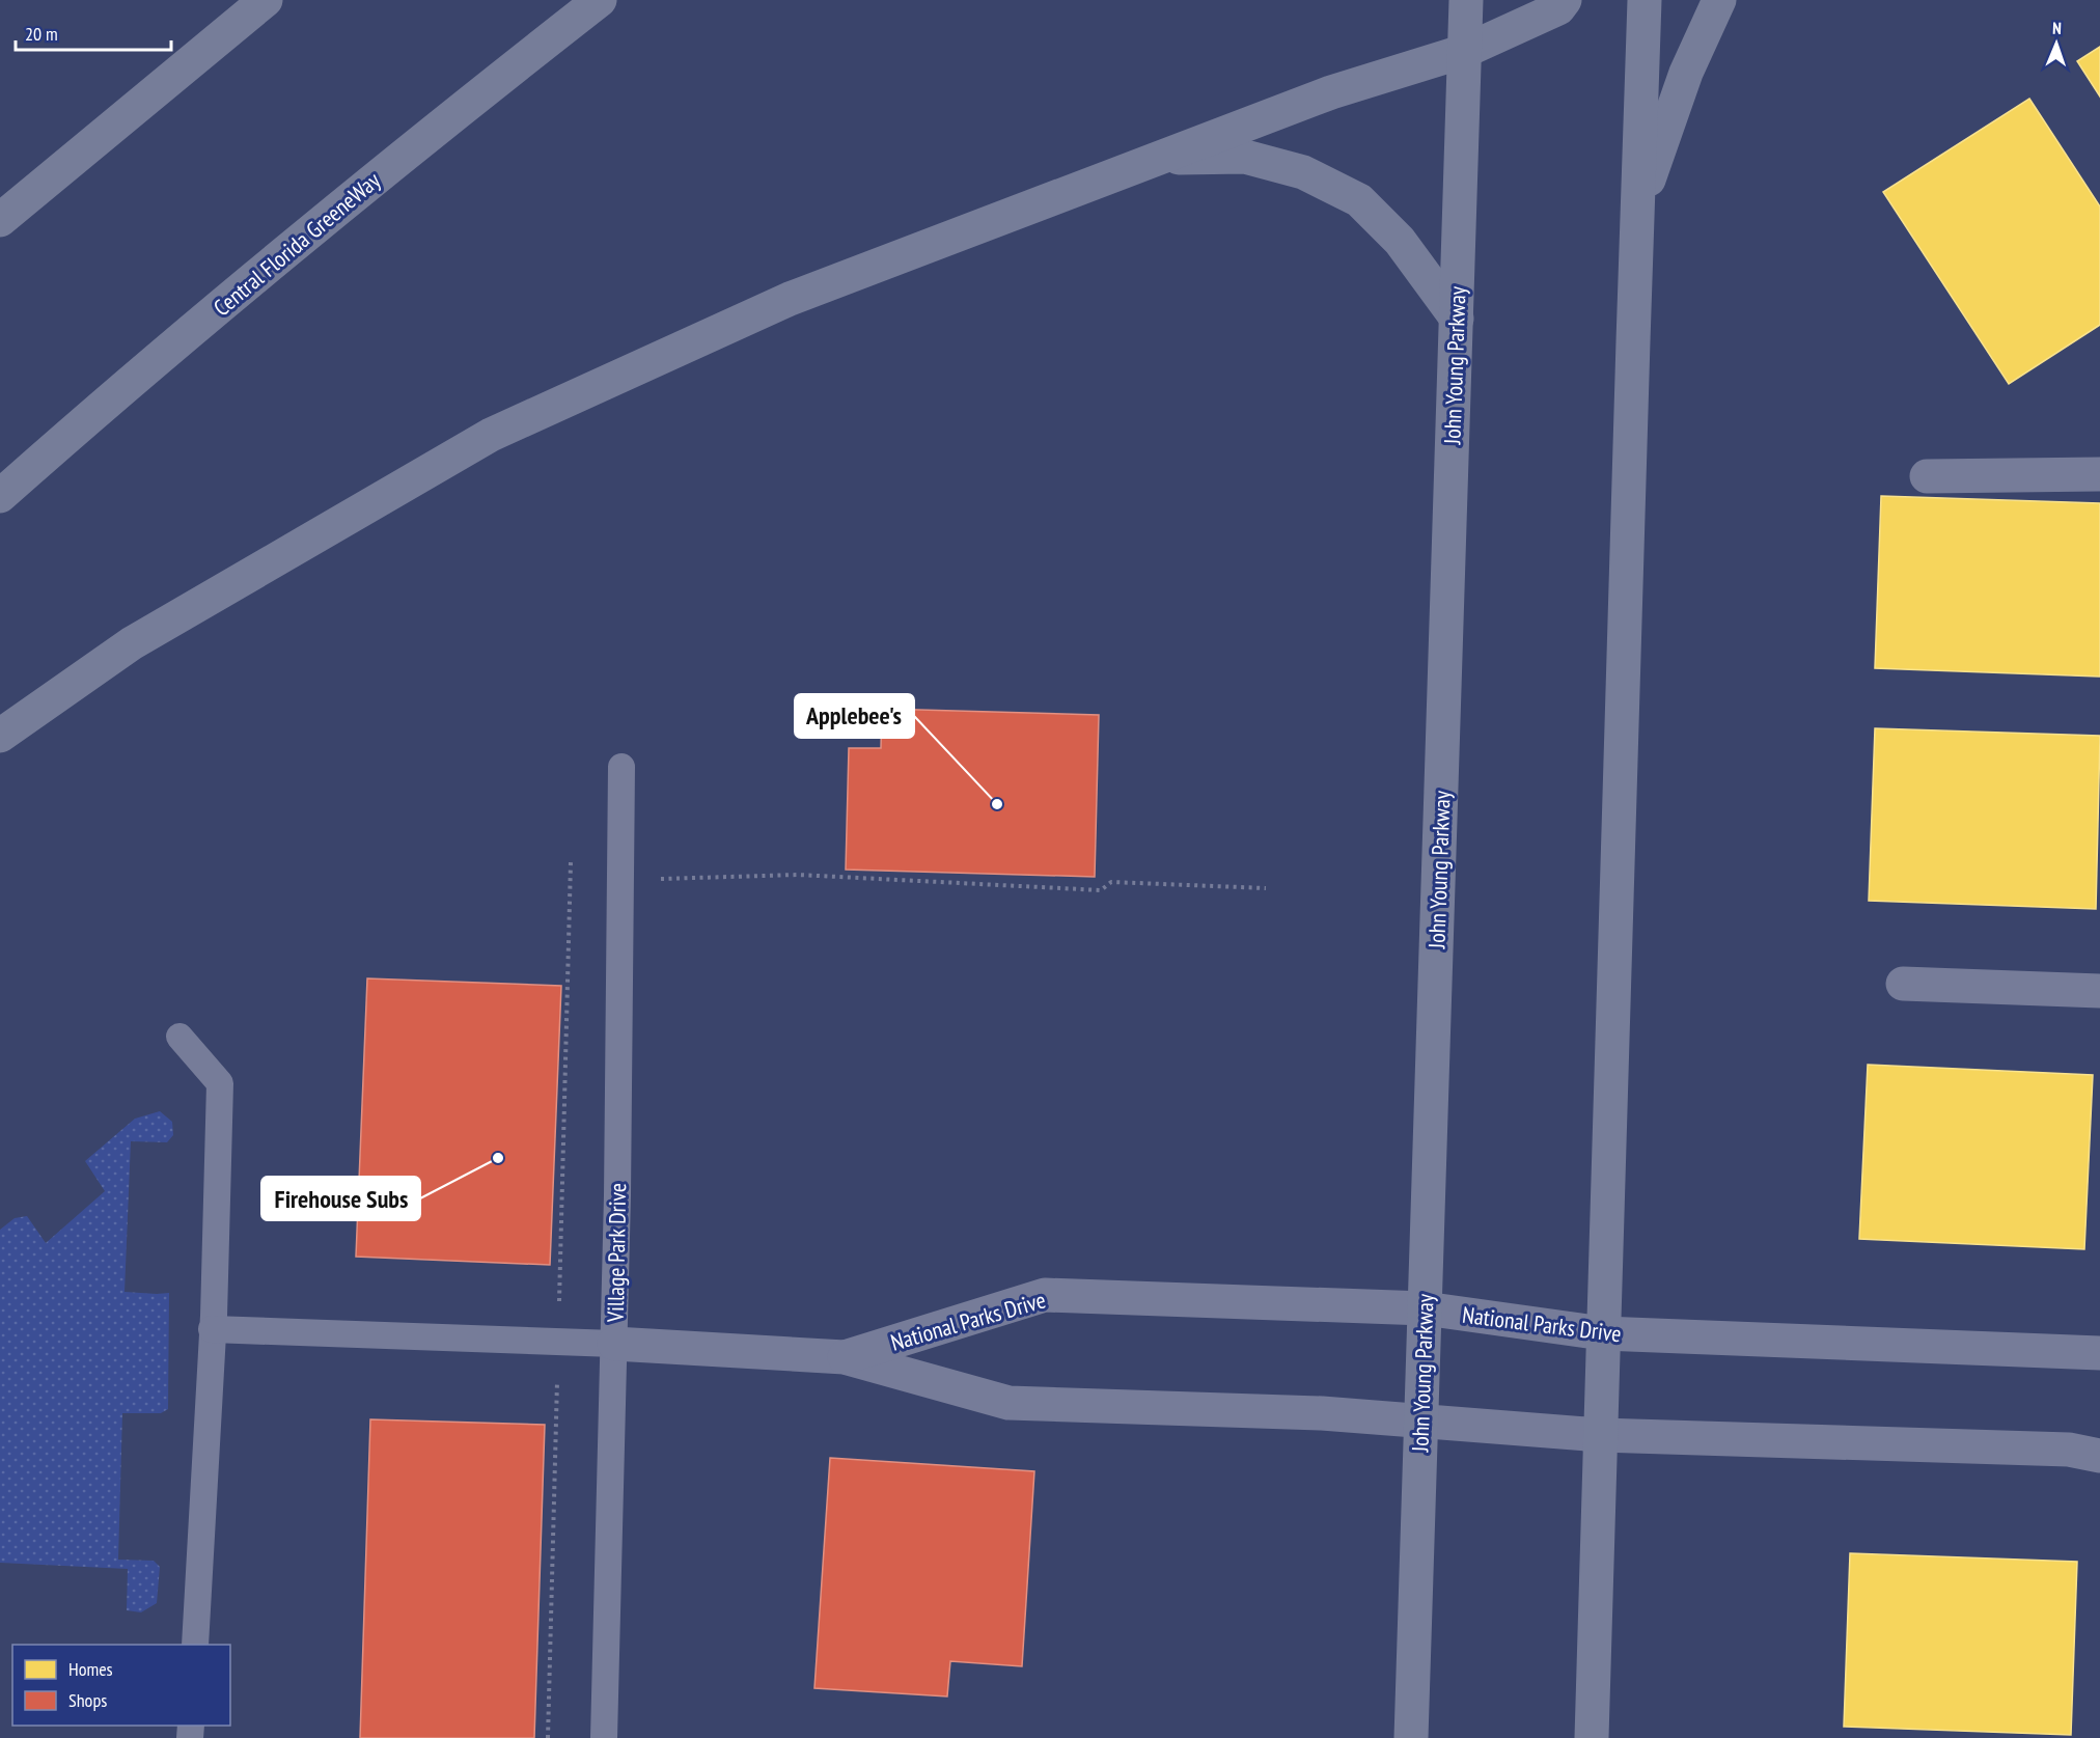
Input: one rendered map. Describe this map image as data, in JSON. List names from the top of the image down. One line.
{"streets":{"highway":["Central Florida GreeneWay","John Young Parkway"],"street":["National Parks Drive"],"lane":["Village Park Drive"]},"crossings":[["John Young Parkway","National Parks Drive"],["Village Park Drive","National Parks Drive"]],"places":["Applebee's","Firehouse Subs"],"legend":["Homes","Shops"],"scale_bar":"20 m","north":"top"}
